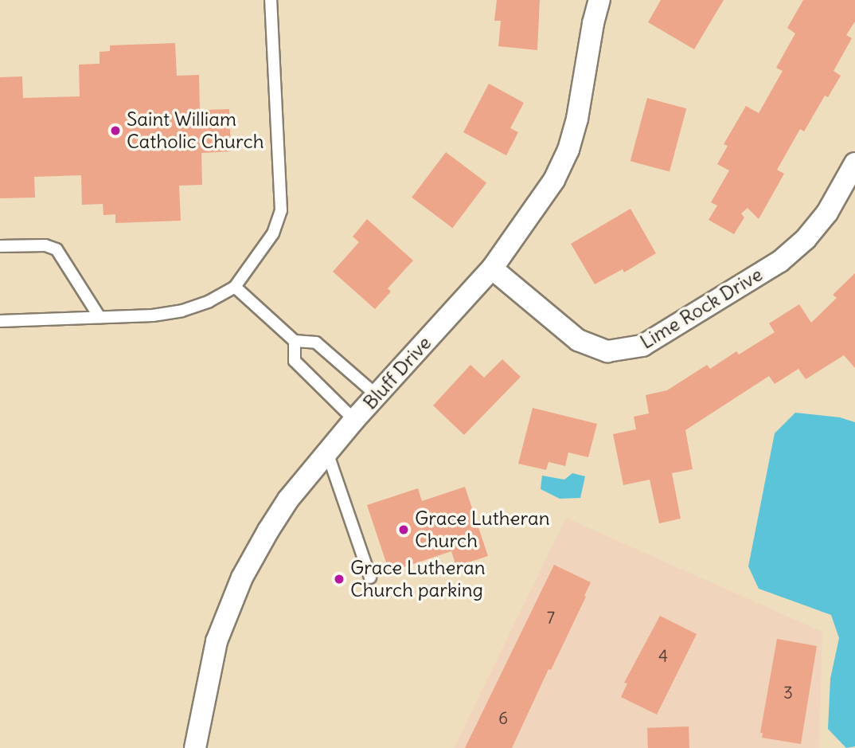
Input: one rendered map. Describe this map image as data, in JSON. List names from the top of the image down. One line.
{"streets":{"street":["Lime Rock Drive","Bluff Drive"]},"crossings":[["Lime Rock Drive","Bluff Drive"]],"places":["Saint William Catholic Church","Grace Lutheran Church","Grace Lutheran Church parking"],"house_numbers":["7","4","3","6"]}
